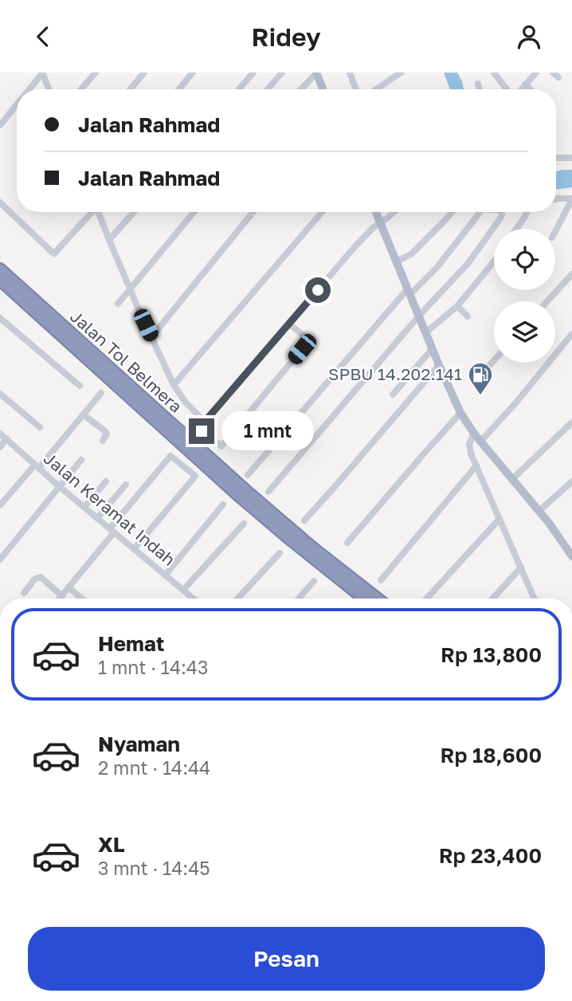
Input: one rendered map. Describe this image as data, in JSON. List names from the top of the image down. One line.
{"streets":{"highway":["Jalan Tol Belmera"],"street":["Jalan Keramat Indah"]},"places":{"fuel station":["SPBU 14.202.141"]},"page":{"header":"Ridey","banner":["Jalan Rahmad","Jalan Rahmad"],"bubble":"1 mnt","list":[{"name":"Hemat","note":"1 mnt · 14:43","value":"Rp 13,800"},{"name":"Nyaman","note":"2 mnt · 14:44","value":"Rp 18,600"},{"name":"XL","note":"3 mnt · 14:45","value":"Rp 23,400"}],"buttons":"Pesan"}}
